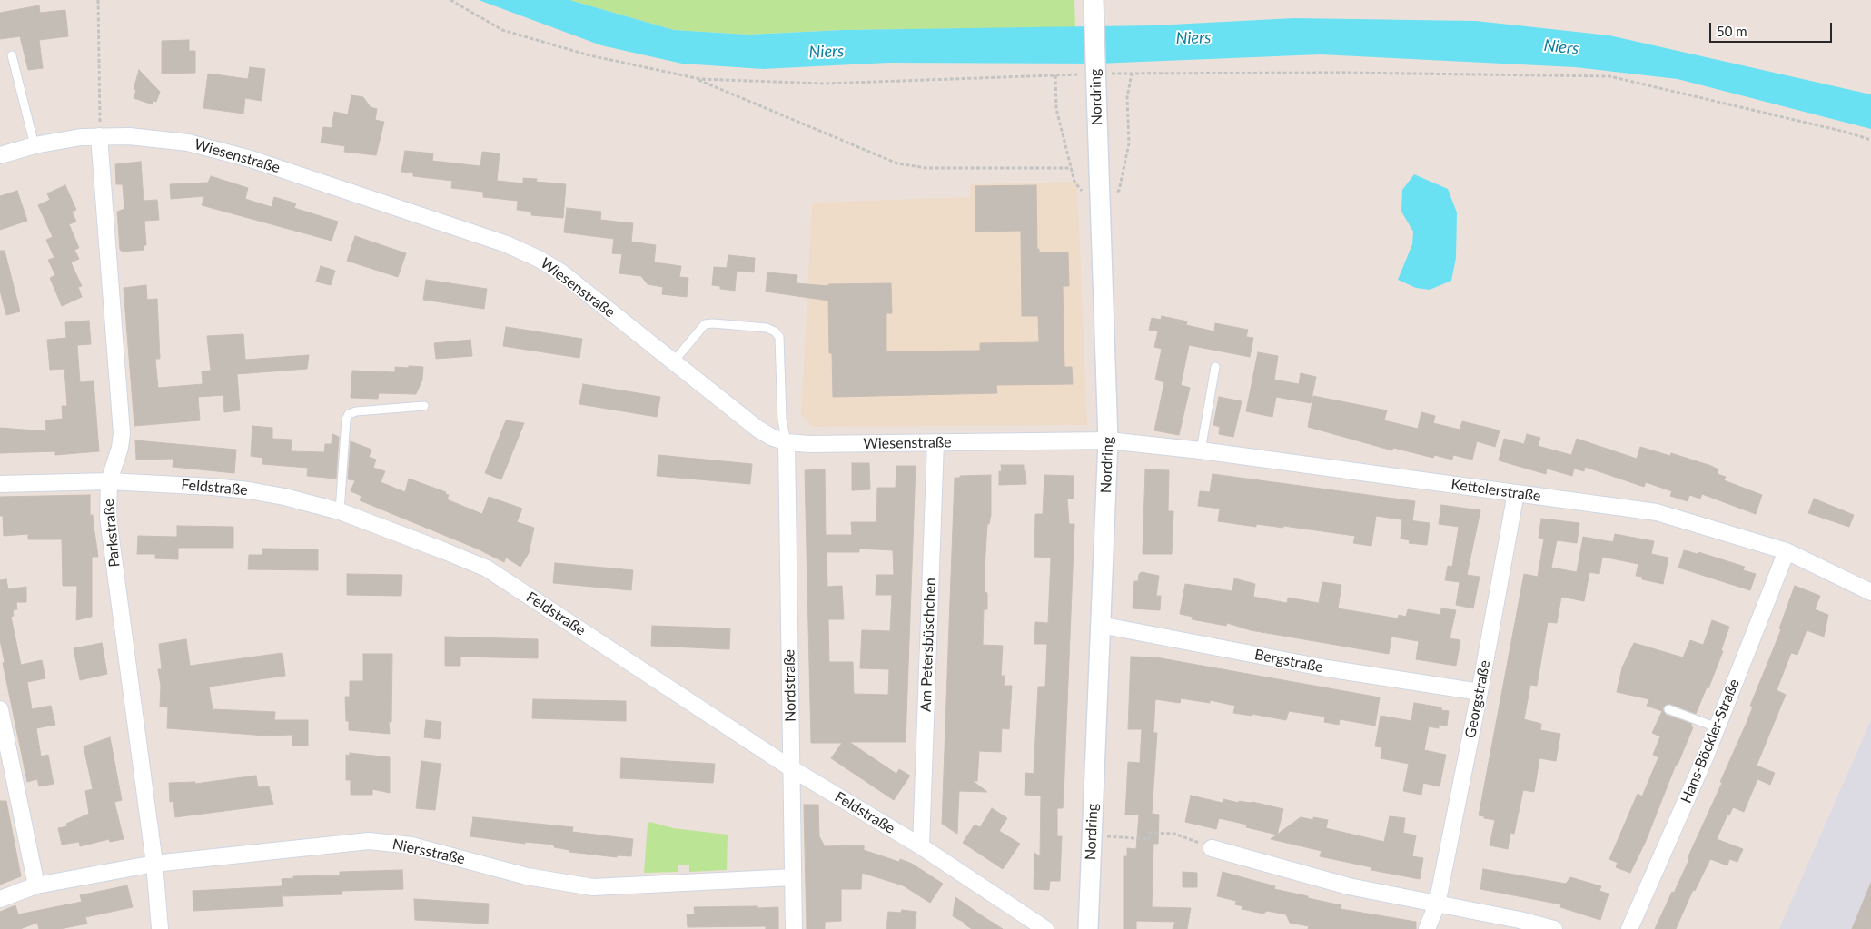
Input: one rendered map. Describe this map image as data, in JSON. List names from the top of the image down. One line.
{"streets":{"street":["Nordring","Wiesenstraße","Feldstraße","Kettelerstraße","Parkstraße","Am Petersbüschchen","Bergstraße","Nordstraße","Georgstraße","Hans-Böckler-Straße","Niersstraße"]},"crossings":[["Nordring","Wiesenstraße"],["Nordring","Kettelerstraße"],["Nordring","Bergstraße"],["Wiesenstraße","Kettelerstraße"],["Wiesenstraße","Parkstraße"],["Wiesenstraße","Am Petersbüschchen"],["Wiesenstraße","Nordstraße"],["Feldstraße","Parkstraße"],["Feldstraße","Am Petersbüschchen"],["Feldstraße","Nordstraße"],["Kettelerstraße","Georgstraße"],["Kettelerstraße","Hans-Böckler-Straße"],["Parkstraße","Niersstraße"],["Bergstraße","Georgstraße"],["Nordstraße","Niersstraße"]],"water":["Niers"],"scale_bar":"50 m"}
